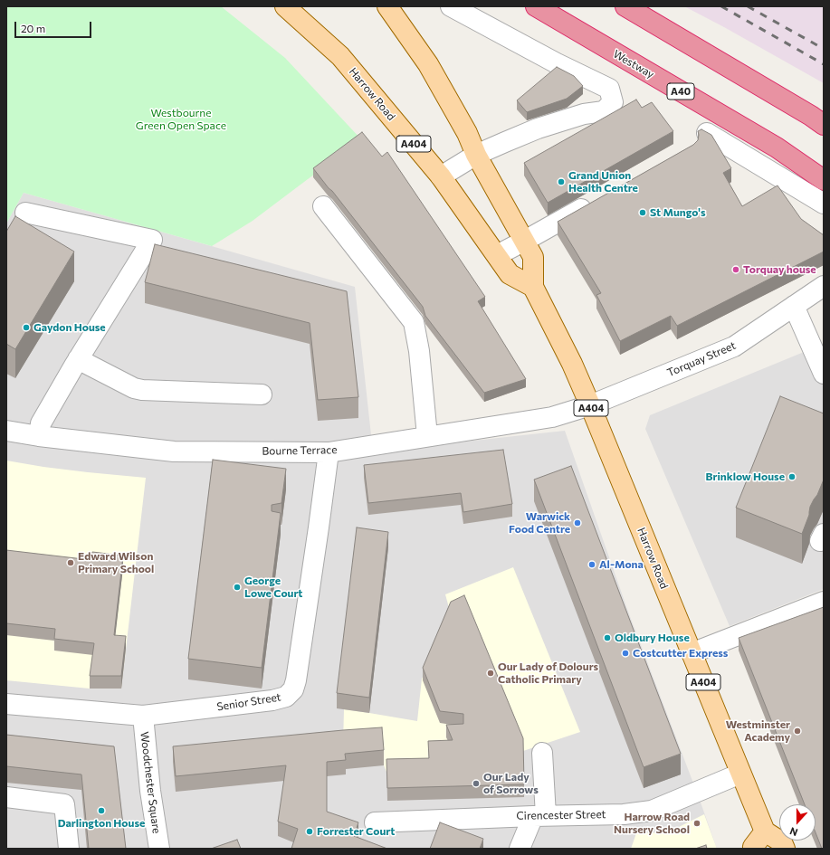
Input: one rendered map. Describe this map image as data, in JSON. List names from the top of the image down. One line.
{"streets":{"highway":["Westway","A40"],"main road":["Harrow Road","A404"],"street":["Torquay Street","Bourne Terrace","Senior Street","Woodchester Square","Cirencester Street"]},"crossings":[["Harrow Road","Torquay Street"],["Harrow Road","Bourne Terrace"],["Harrow Road","Cirencester Street"],["Torquay Street","Bourne Terrace"],["Bourne Terrace","Senior Street"],["Senior Street","Woodchester Square"]],"parks":["Westbourne Green Open Space"],"places":["Grand Union Health Centre","St Mungo's","Torquay house","Gaydon House","Brinklow House","Warwick Food Centre","Edward Wilson Primary School","Al-Mona","George Lowe Court","Oldbury House","Costcutter Express","Our Lady of Dolours Catholic Primary","Westminster Academy","Our Lady of Sorrows","Darlington House","Harrow Road Nursery School","Forrester Court"],"scale_bar":"20 m","north":"bottom"}
